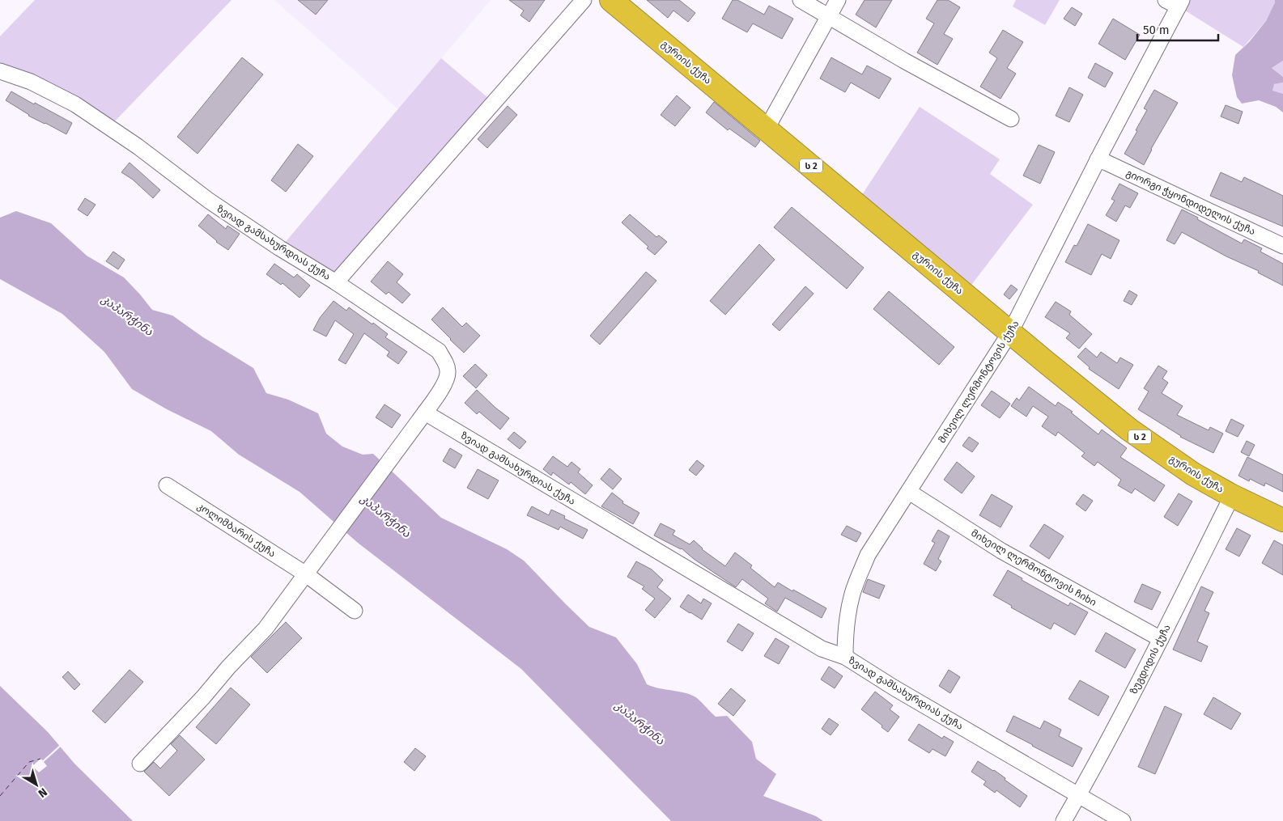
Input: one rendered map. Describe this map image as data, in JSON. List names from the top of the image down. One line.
{"streets":{"highway":["გურიის ქუჩა","ს 2"],"street":["გიორგი ჭყონდიდელის ქუჩა","ზვიად გამსახურდიას ქუჩა","მიხეილ ლერმონტოვის ქუჩა","კოლიმბარის ქუჩა","მიხეილ ლერმონტოვის ჩიხი","ზუგდიდის ქუჩა"]},"crossings":[["გურიის ქუჩა","მიხეილ ლერმონტოვის ქუჩა"],["გურიის ქუჩა","ზუგდიდის ქუჩა"],["გიორგი ჭყონდიდელის ქუჩა","მიხეილ ლერმონტოვის ქუჩა"],["ზვიად გამსახურდიას ქუჩა","მიხეილ ლერმონტოვის ქუჩა"],["ზვიად გამსახურდიას ქუჩა","ზუგდიდის ქუჩა"],["მიხეილ ლერმონტოვის ქუჩა","მიხეილ ლერმონტოვის ჩიხი"],["მიხეილ ლერმონტოვის ჩიხი","ზუგდიდის ქუჩა"]],"water":["კაპარჭინა"],"scale_bar":"50 m","north":"bottom right"}
